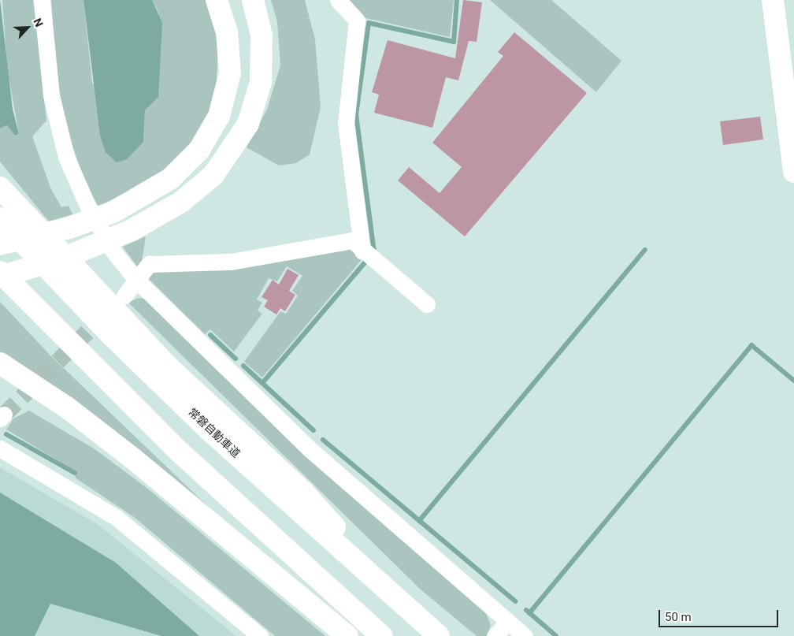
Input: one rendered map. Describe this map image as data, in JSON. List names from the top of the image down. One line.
{"streets":{"main road":["常磐自動車道"]},"scale_bar":"50 m","north":"top right"}
